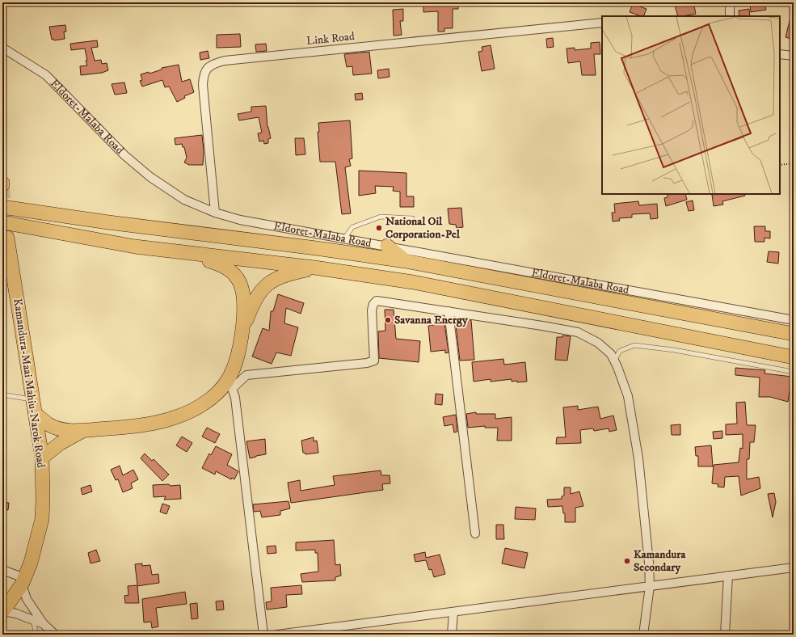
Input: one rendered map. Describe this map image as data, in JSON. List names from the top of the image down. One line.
{"streets":{"highway":["Eldoret-Malaba Road","Kamandura-Maai Mahiu-Narok Road"],"street":["Link Road"]},"crossings":[["Link Road","Eldoret-Malaba Road"]],"places":["National Oil Corporation-Pel","Savanna Energy","Kamandura Secondary"]}
